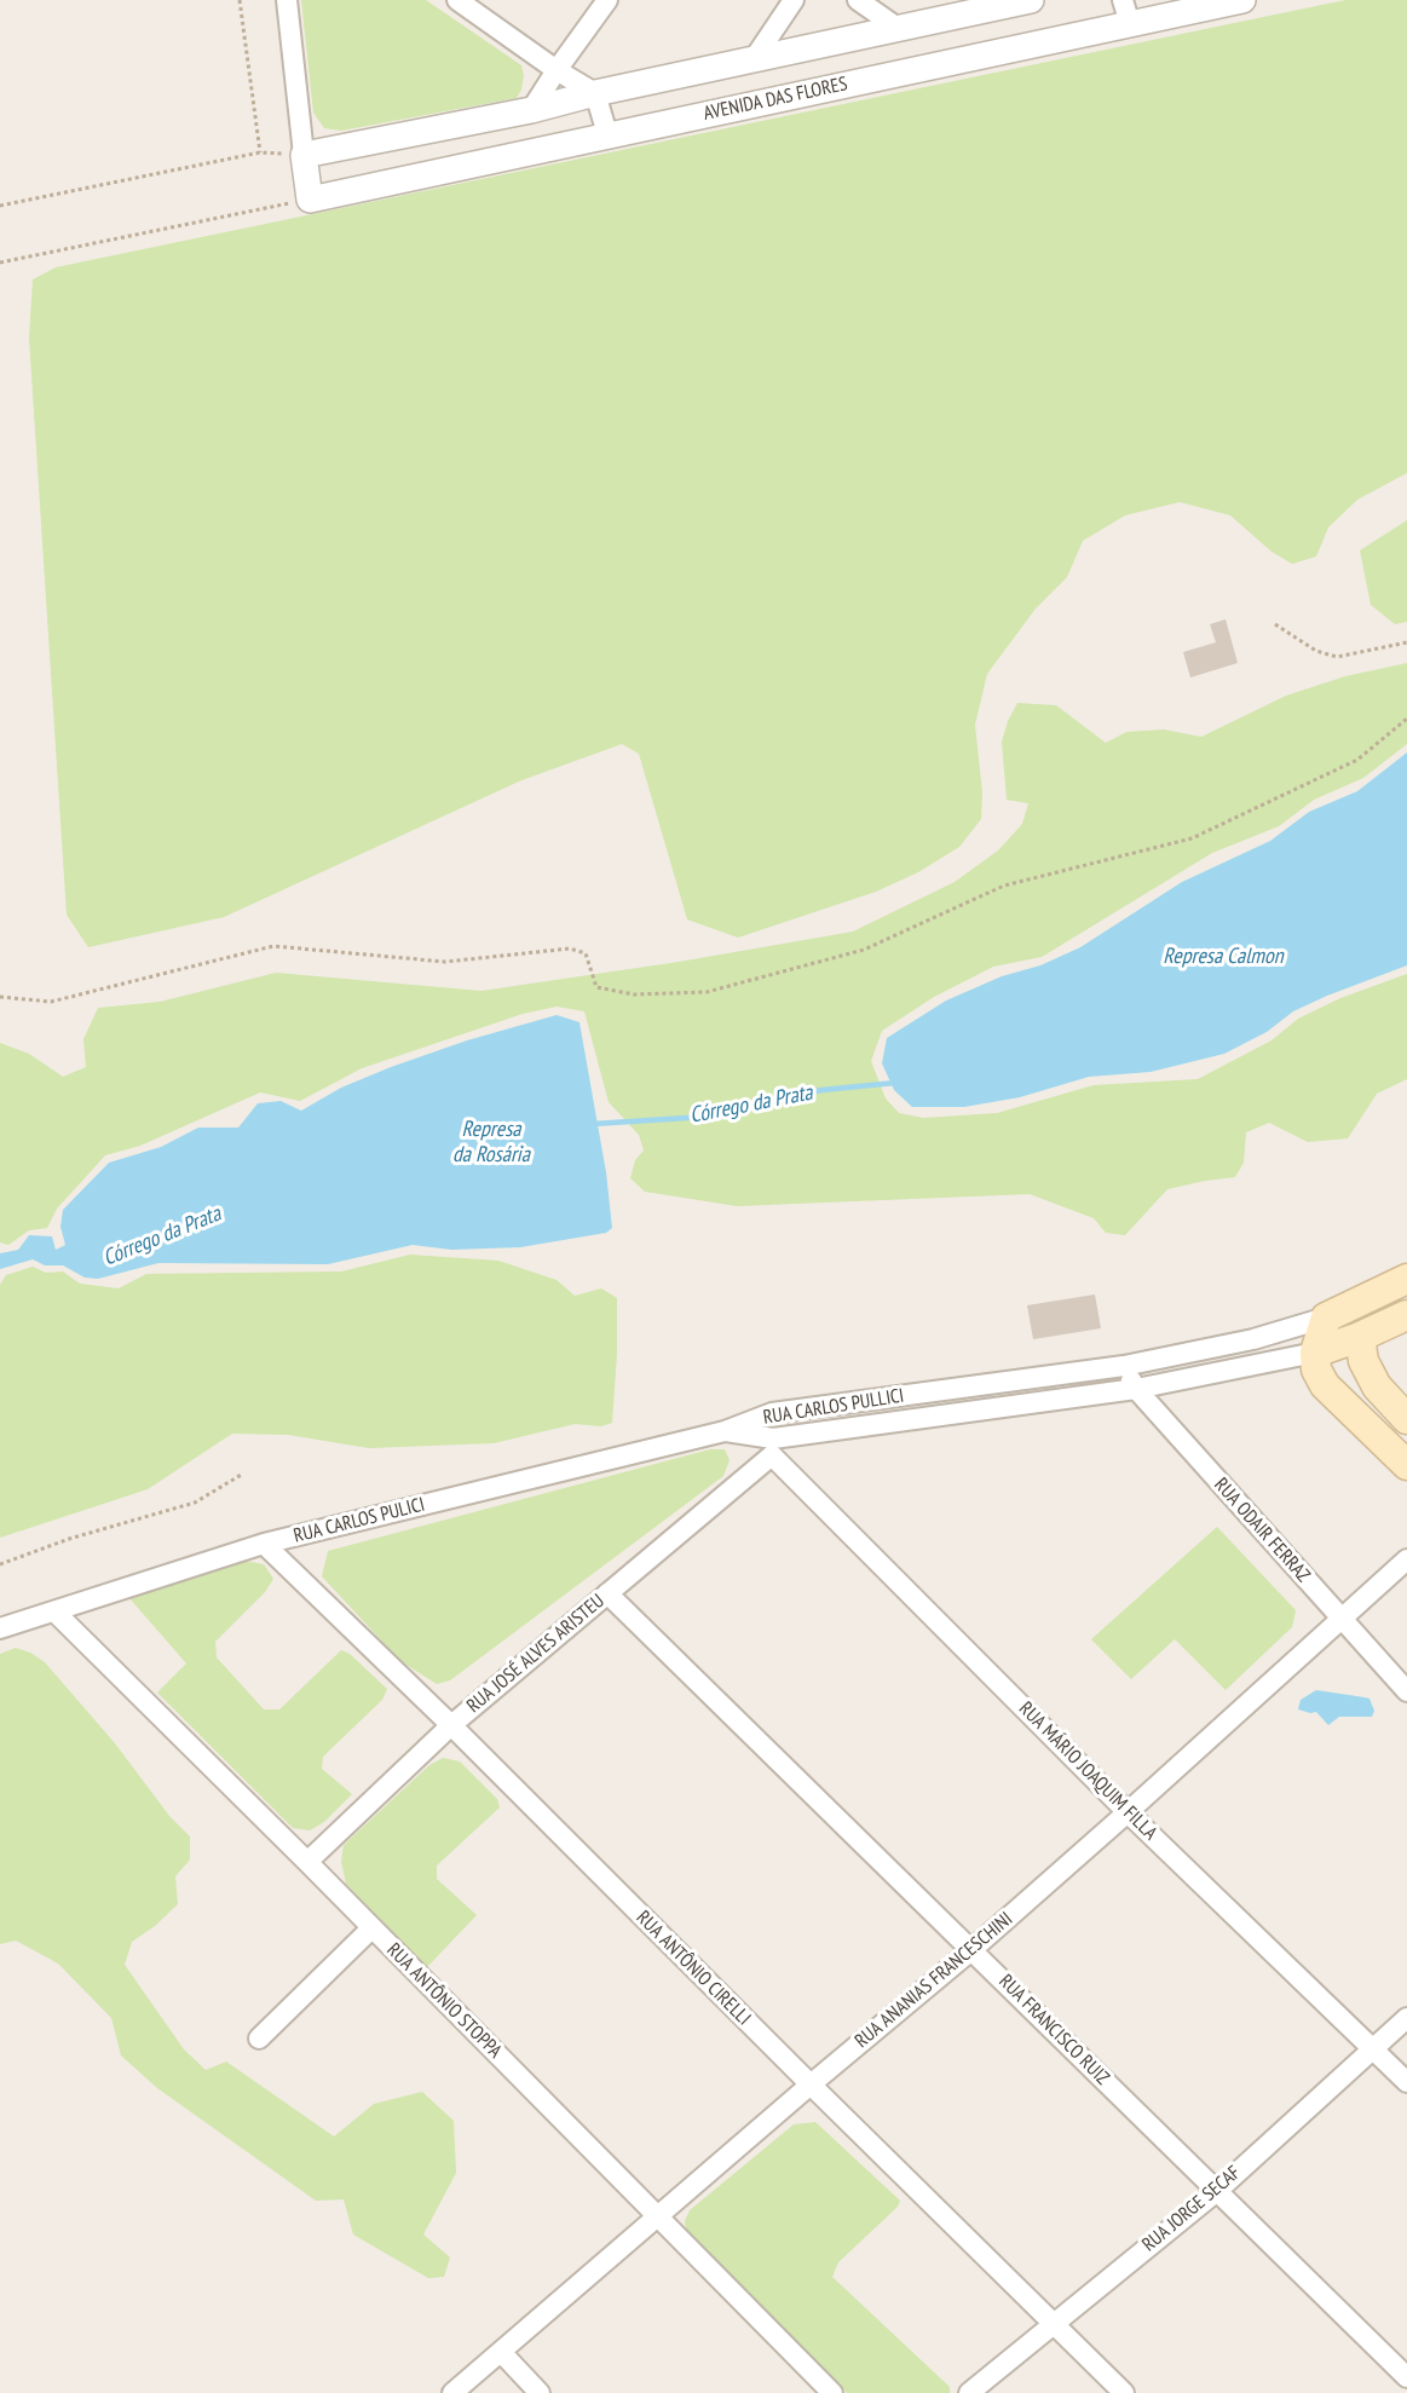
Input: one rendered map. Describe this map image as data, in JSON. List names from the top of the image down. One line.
{"streets":{"main road":["RUA CARLOS PULLICI"],"street":["AVENIDA DAS FLORES","RUA CARLOS PULICI","RUA ODAIR FERRAZ","RUA JOSÉ ALVES ARISTEU","RUA MÁRIO JOAQUIM FILLA","RUA ANTÔNIO CIRELLI","RUA ANANIAS FRANCESCHINI","RUA ANTÔNIO STOPPA","RUA FRANCISCO RUIZ","RUA JORGE SECAF"]},"crossings":[["RUA CARLOS PULLICI","RUA CARLOS PULICI"],["RUA CARLOS PULLICI","RUA ODAIR FERRAZ"],["RUA CARLOS PULLICI","RUA JOSÉ ALVES ARISTEU"],["RUA CARLOS PULLICI","RUA MÁRIO JOAQUIM FILLA"],["RUA CARLOS PULICI","RUA ANTÔNIO CIRELLI"],["RUA CARLOS PULICI","RUA ANTÔNIO STOPPA"],["RUA ODAIR FERRAZ","RUA ANANIAS FRANCESCHINI"],["RUA JOSÉ ALVES ARISTEU","RUA MÁRIO JOAQUIM FILLA"],["RUA JOSÉ ALVES ARISTEU","RUA ANTÔNIO CIRELLI"],["RUA JOSÉ ALVES ARISTEU","RUA ANTÔNIO STOPPA"],["RUA JOSÉ ALVES ARISTEU","RUA FRANCISCO RUIZ"],["RUA MÁRIO JOAQUIM FILLA","RUA ANANIAS FRANCESCHINI"],["RUA MÁRIO JOAQUIM FILLA","RUA JORGE SECAF"],["RUA ANTÔNIO CIRELLI","RUA ANANIAS FRANCESCHINI"],["RUA ANTÔNIO CIRELLI","RUA JORGE SECAF"],["RUA ANANIAS FRANCESCHINI","RUA ANTÔNIO STOPPA"],["RUA ANANIAS FRANCESCHINI","RUA FRANCISCO RUIZ"],["RUA FRANCISCO RUIZ","RUA JORGE SECAF"]],"water":["Represa Calmon","Córrego da Prata","Represa da Rosária"]}
